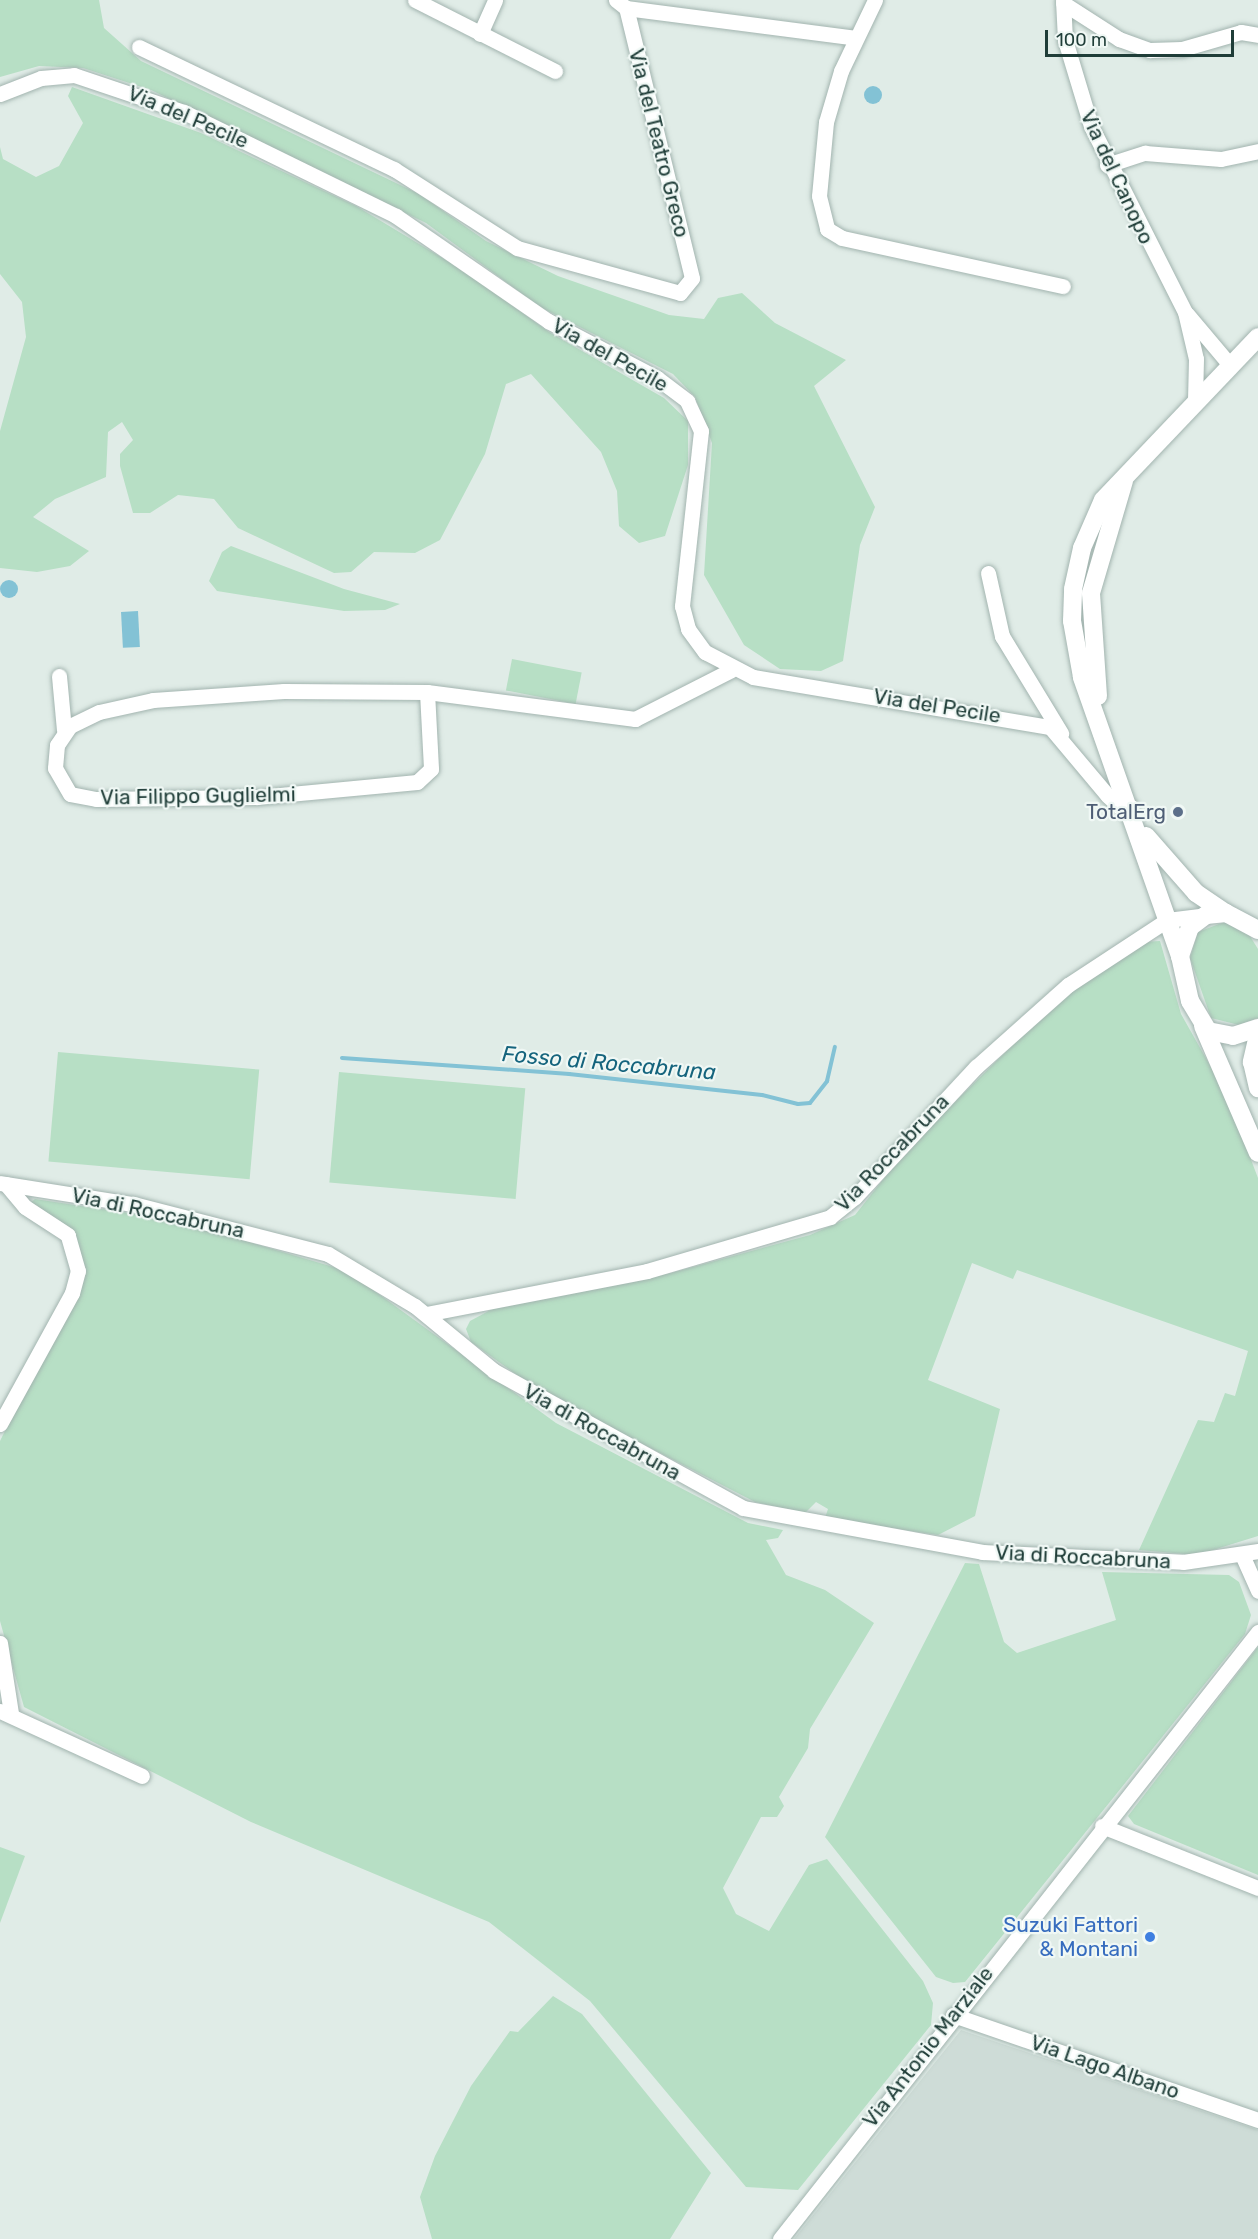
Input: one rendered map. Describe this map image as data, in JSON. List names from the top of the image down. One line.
{"streets":{"street":["Via del Pecile","Via del Teatro Greco","Via del Canopo","Via Filippo Guglielmi","Via Roccabruna","Via di Roccabruna","Via Antonio Marziale","Via Lago Albano"]},"crossings":[["Via del Pecile","Via del Teatro Greco"],["Via Roccabruna","Via di Roccabruna"],["Via Antonio Marziale","Via Lago Albano"]],"water":["Fosso di Roccabruna"],"places":["TotalErg","Suzuki Fattori & Montani"],"scale_bar":"100 m"}
